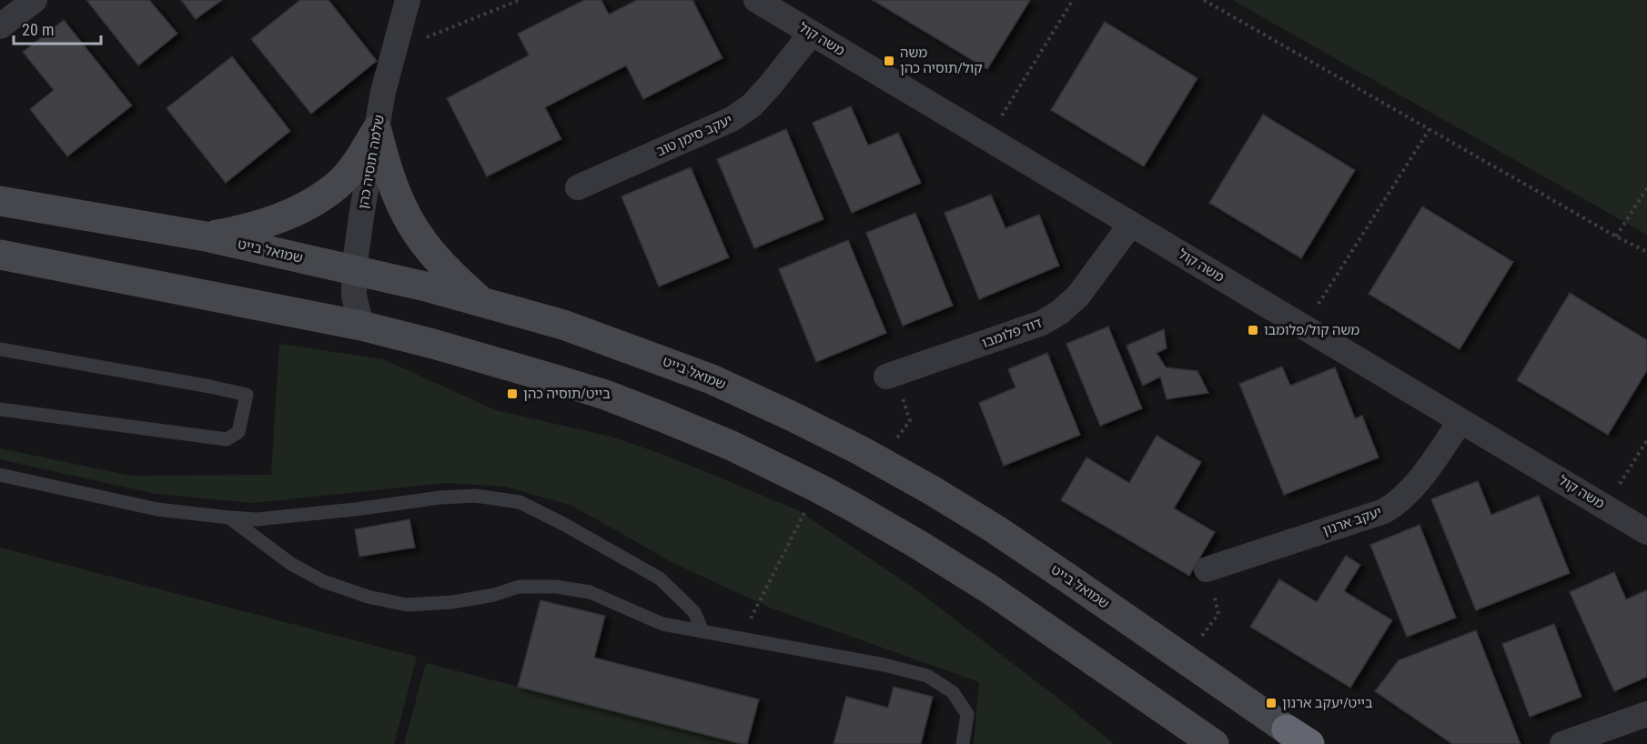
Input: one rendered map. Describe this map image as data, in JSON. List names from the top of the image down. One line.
{"streets":{"street":["משה קול","יעקב סימן טוב","שלמה תוסיה כהן","שמואל בייט","דוד פלומבו","יעקב ארנון"]},"crossings":[["משה קול","יעקב סימן טוב"],["משה קול","דוד פלומבו"],["משה קול","יעקב ארנון"],["שלמה תוסיה כהן","שמואל בייט"]],"places":{"transit":["משה קול/תוסיה כהן","משה קול/פלומבו","בייט/תוסיה כהן","בייט/יעקב ארנון"]},"scale_bar":"20 m"}
